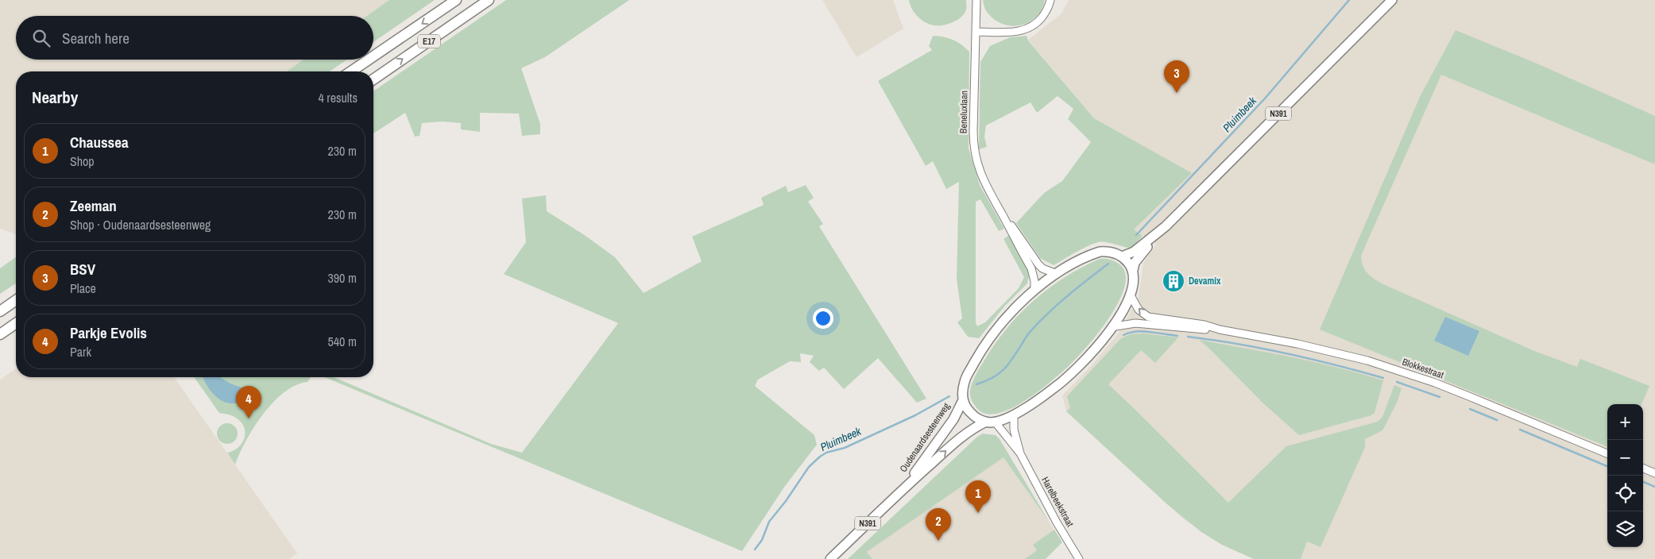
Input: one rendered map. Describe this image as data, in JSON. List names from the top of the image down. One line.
{"streets":{"highway":["E17"],"main road":["N391","Oudenaardsesteenweg"],"street":["Beneluxlaan","Blokkestraat","Harelbeekstraat"]},"crossings":[["Beneluxlaan","N391"],["N391","Blokkestraat"],["N391","Oudenaardsesteenweg"],["N391","Harelbeekstraat"],["Oudenaardsesteenweg","Harelbeekstraat"]],"water":["Pluimbeek"],"places":{"building":["Devamix"]},"page":{"search":"Search here","pins":["3","4","1","2"],"heading":["Nearby","4 results"],"list":[{"mark":"1","name":"Chaussea","note":"Shop","value":"230 m"},{"mark":"2","name":"Zeeman","note":"Shop · Oudenaardsesteenweg","value":"230 m"},{"mark":"3","name":"BSV","note":"Place","value":"390 m"},{"mark":"4","name":"Parkje Evolis","note":"Park","value":"540 m"}],"map_buttons":["+","−"]}}
